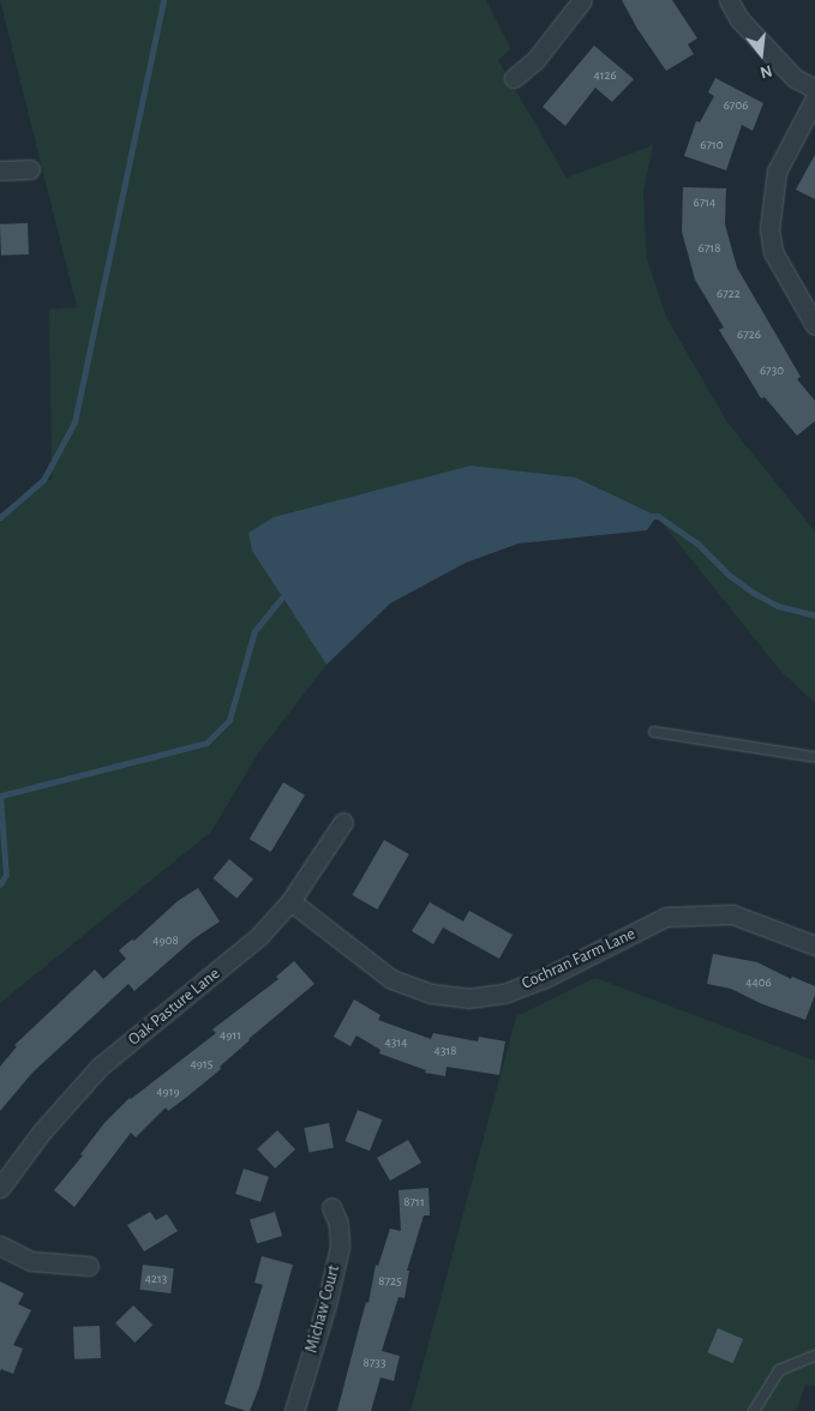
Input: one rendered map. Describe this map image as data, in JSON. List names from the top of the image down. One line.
{"streets":{"street":["Cochran Farm Lane","Oak Pasture Lane","Michaw Court"]},"crossings":[["Cochran Farm Lane","Oak Pasture Lane"]],"house_numbers":["4126","6706","6710","6714","6718","6722","6726","6730","4908","4406","4911","4314","4318","4915","4919","8711","4213","8725","8733"],"north":"bottom"}
